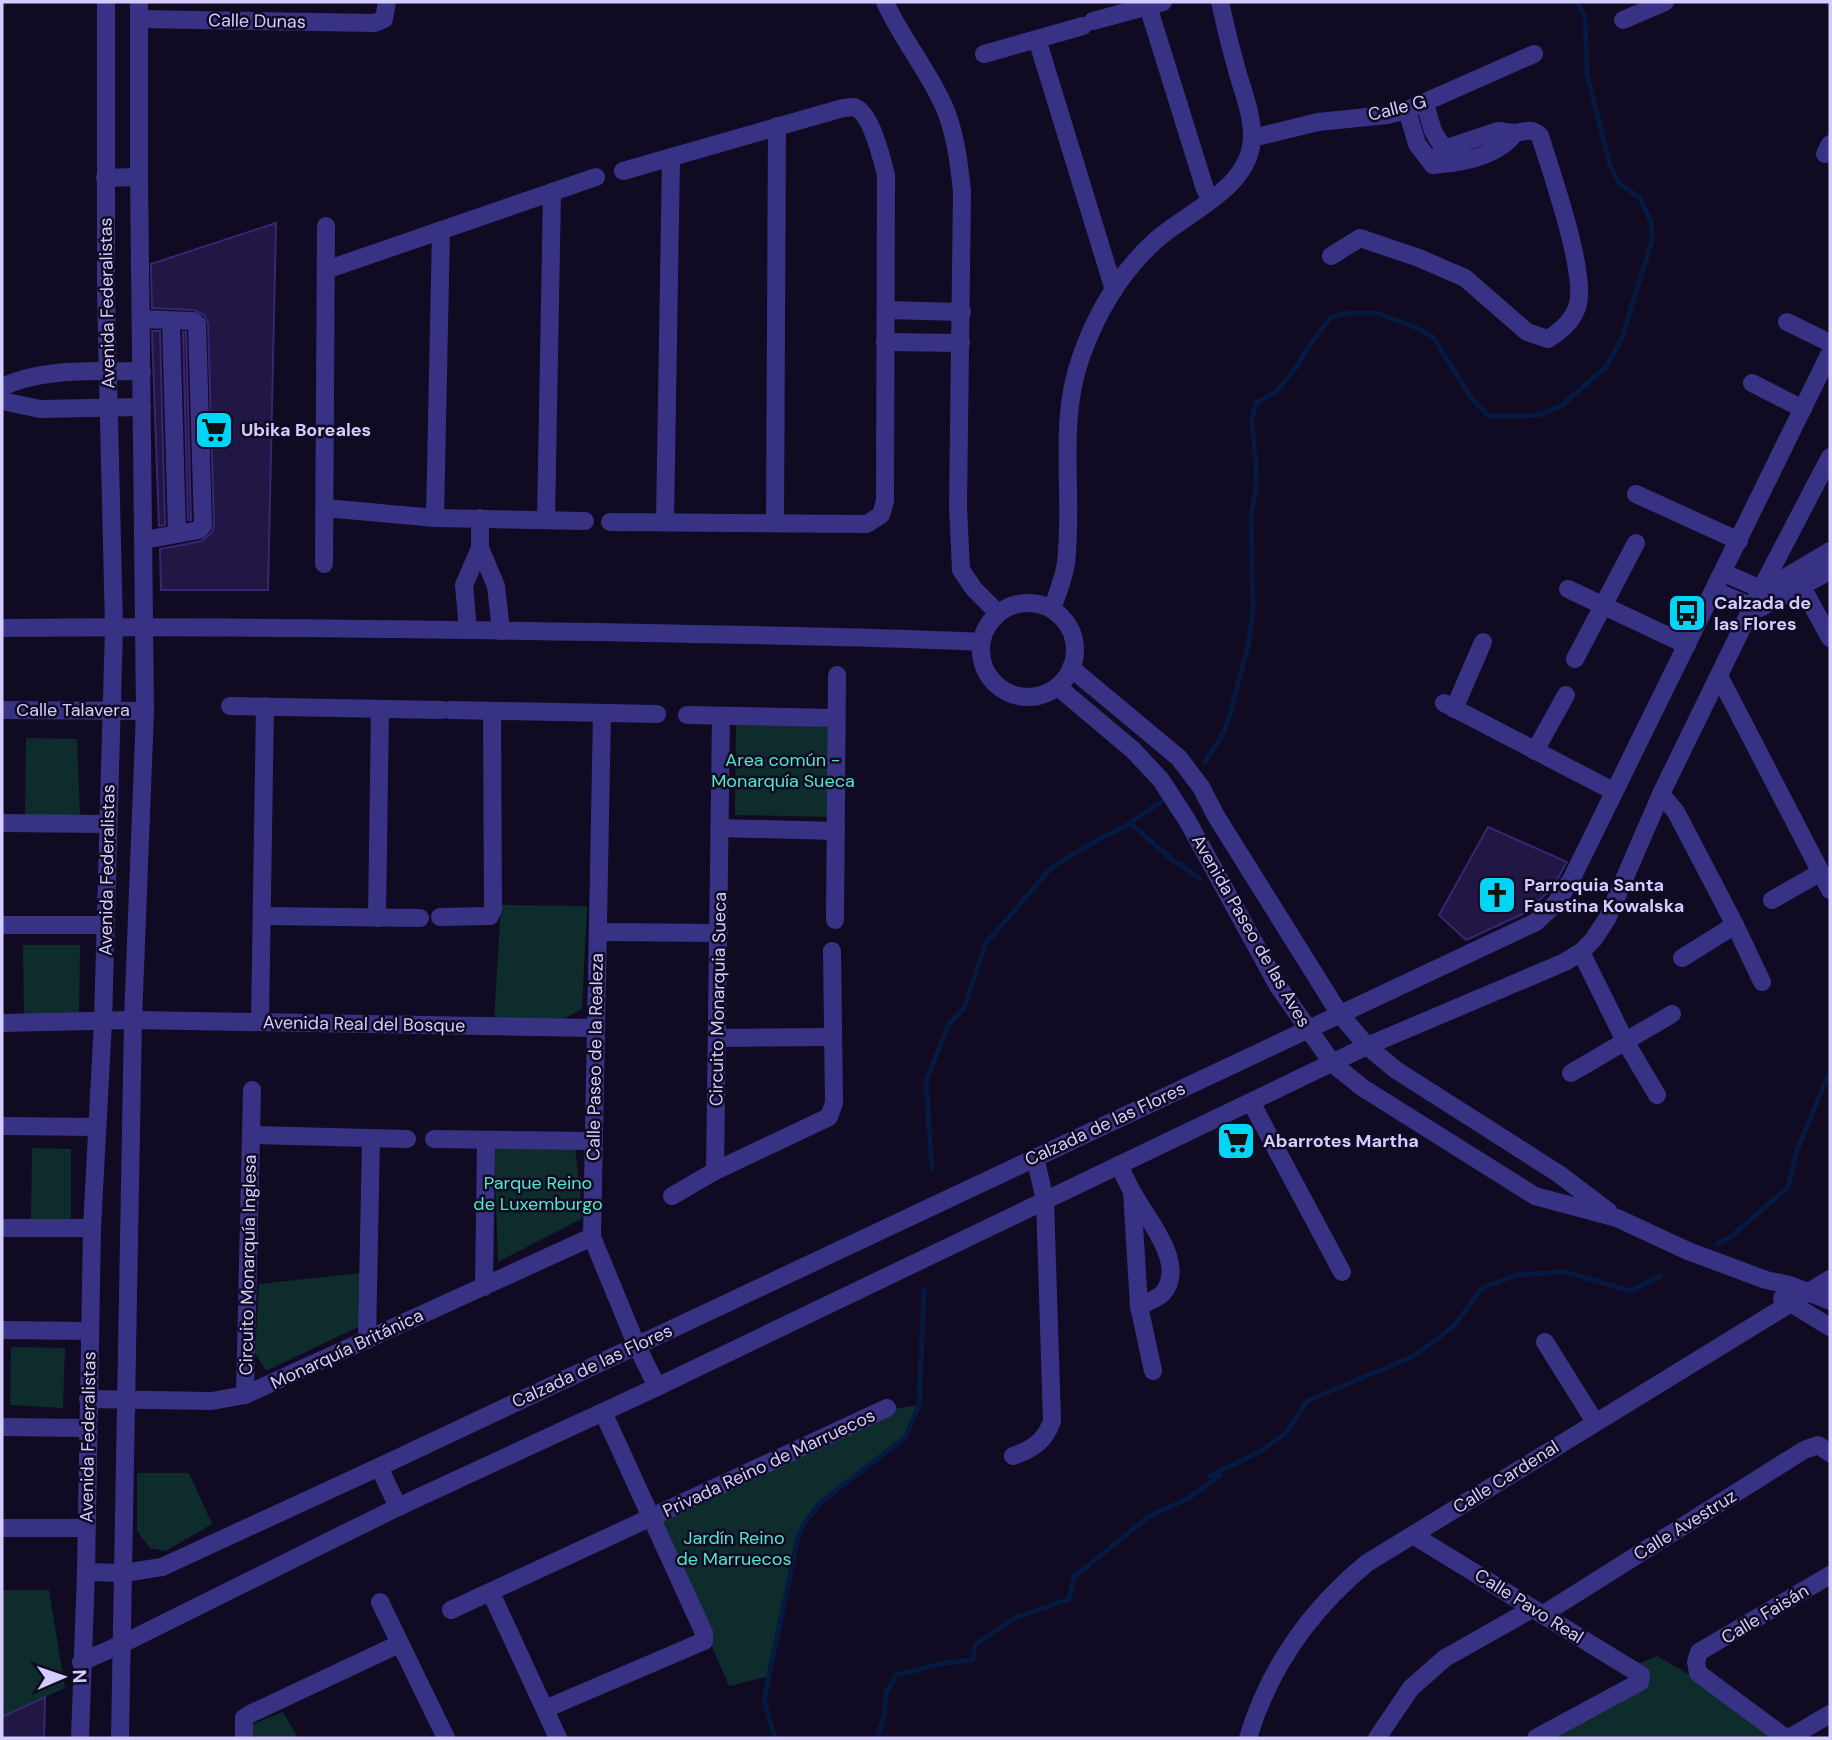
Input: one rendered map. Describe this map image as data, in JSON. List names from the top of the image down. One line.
{"streets":{"street":["Calle Dunas","Calle G","Avenida Federalistas","Calle Talavera","Avenida Paseo de las Aves","Circuito Monarquia Sueca","Avenida Real del Bosque","Calle Paseo de la Realeza","Calzada de las Flores","Circuito Monarquía Inglesa","Monarquía Británica","Privada Reino de Marruecos","Calle Cardenal","Calle Avestruz","Calle Pavo Real","Calle Faisán"]},"crossings":[["Calle Dunas","Avenida Federalistas"],["Avenida Federalistas","Calle Talavera"],["Avenida Federalistas","Avenida Real del Bosque"],["Avenida Federalistas","Calzada de las Flores"],["Avenida Federalistas","Monarquía Británica"],["Avenida Paseo de las Aves","Calzada de las Flores"],["Avenida Paseo de las Aves","Calle Cardenal"],["Avenida Real del Bosque","Calle Paseo de la Realeza"],["Calle Paseo de la Realeza","Calzada de las Flores"],["Calle Paseo de la Realeza","Monarquía Británica"],["Circuito Monarquía Inglesa","Monarquía Británica"],["Calle Cardenal","Calle Pavo Real"],["Calle Avestruz","Calle Pavo Real"]],"parks":["Area común - Monarquía Sueca","Parque Reino de Luxemburgo","Jardín Reino de Marruecos"],"places":{"supermarket":["Ubika Boreales","Abarrotes Martha"],"bus stop":["Calzada de las Flores"],"church":["Parroquia Santa Faustina Kowalska"]},"north":"right"}
